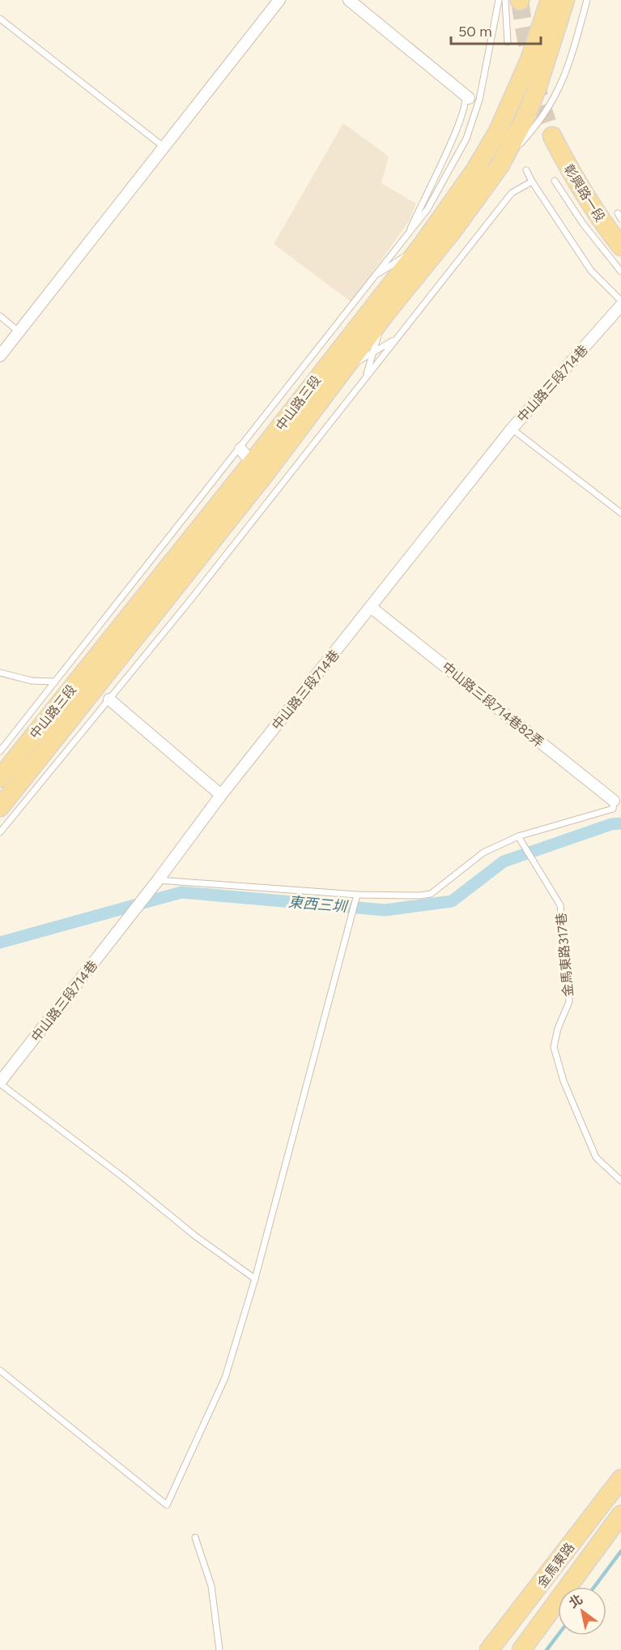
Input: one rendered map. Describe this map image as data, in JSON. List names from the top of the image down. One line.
{"streets":{"main road":["彰興路一段","中山路三段","金馬東路"],"street":["中山路三段714巷","中山路三段714巷82弄"],"lane":["金馬東路317巷"]},"crossings":[["中山路三段714巷","中山路三段714巷82弄"]],"water":["東西三圳"],"scale_bar":"50 m","north":"top left"}
